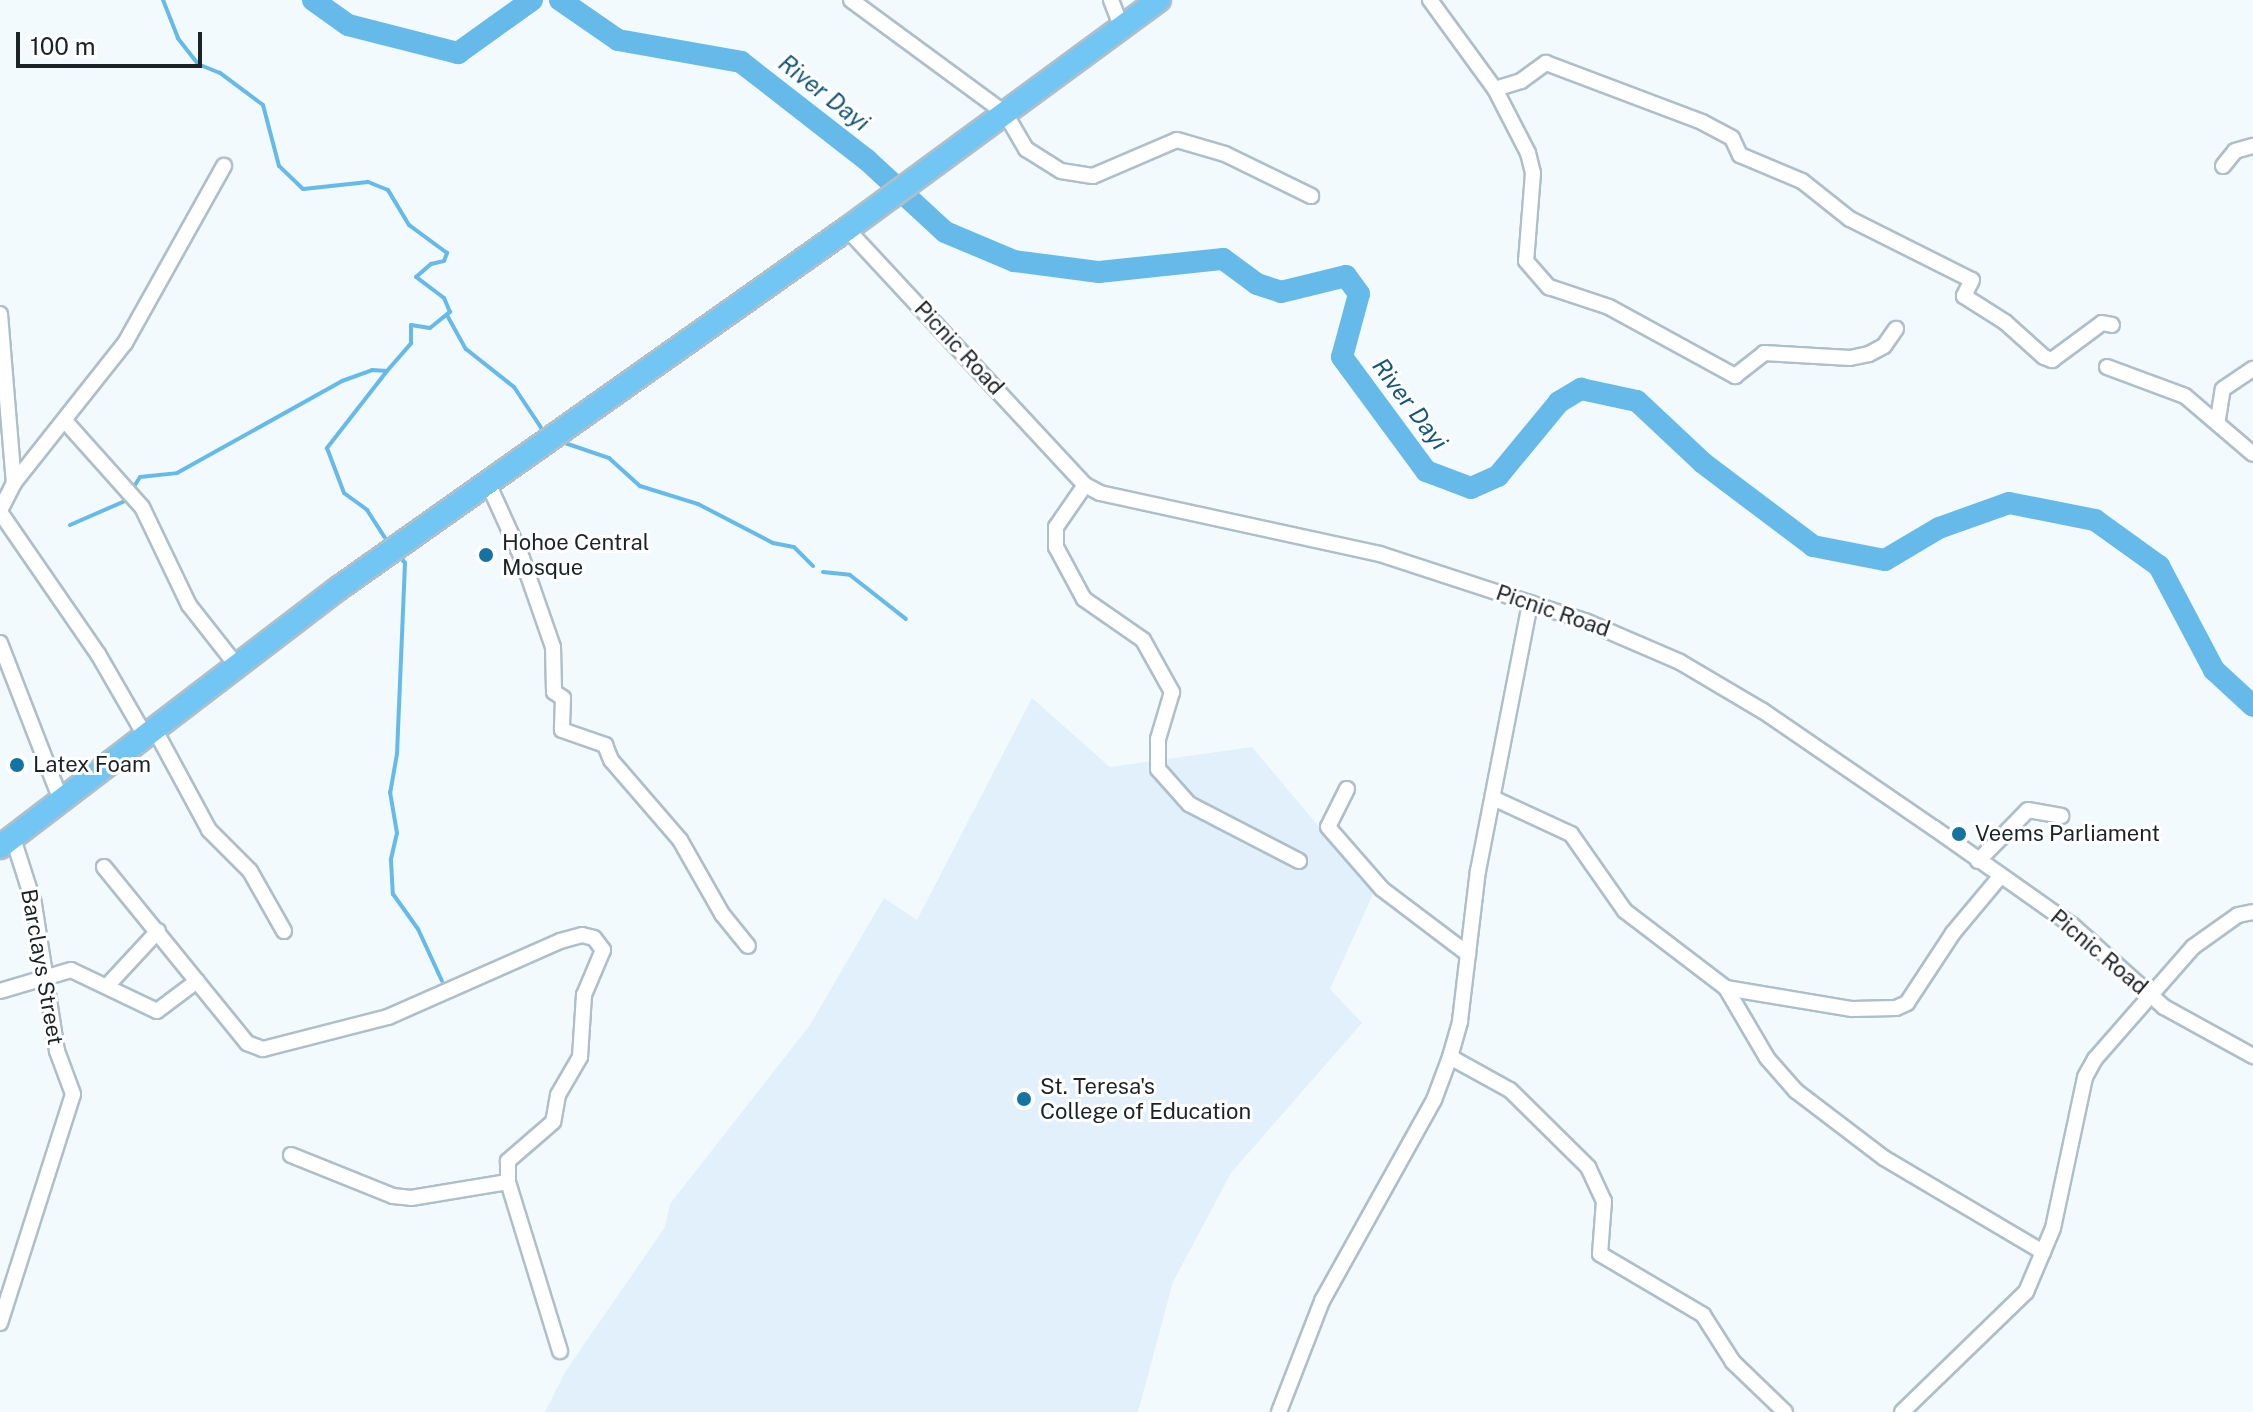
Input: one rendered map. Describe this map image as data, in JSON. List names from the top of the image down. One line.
{"streets":{"street":["Picnic Road","Barclays Street"]},"water":["River Dayi"],"places":["Hohoe Central Mosque","Latex Foam","Veems Parliament","St. Teresa's College of Education"],"scale_bar":"100 m"}
